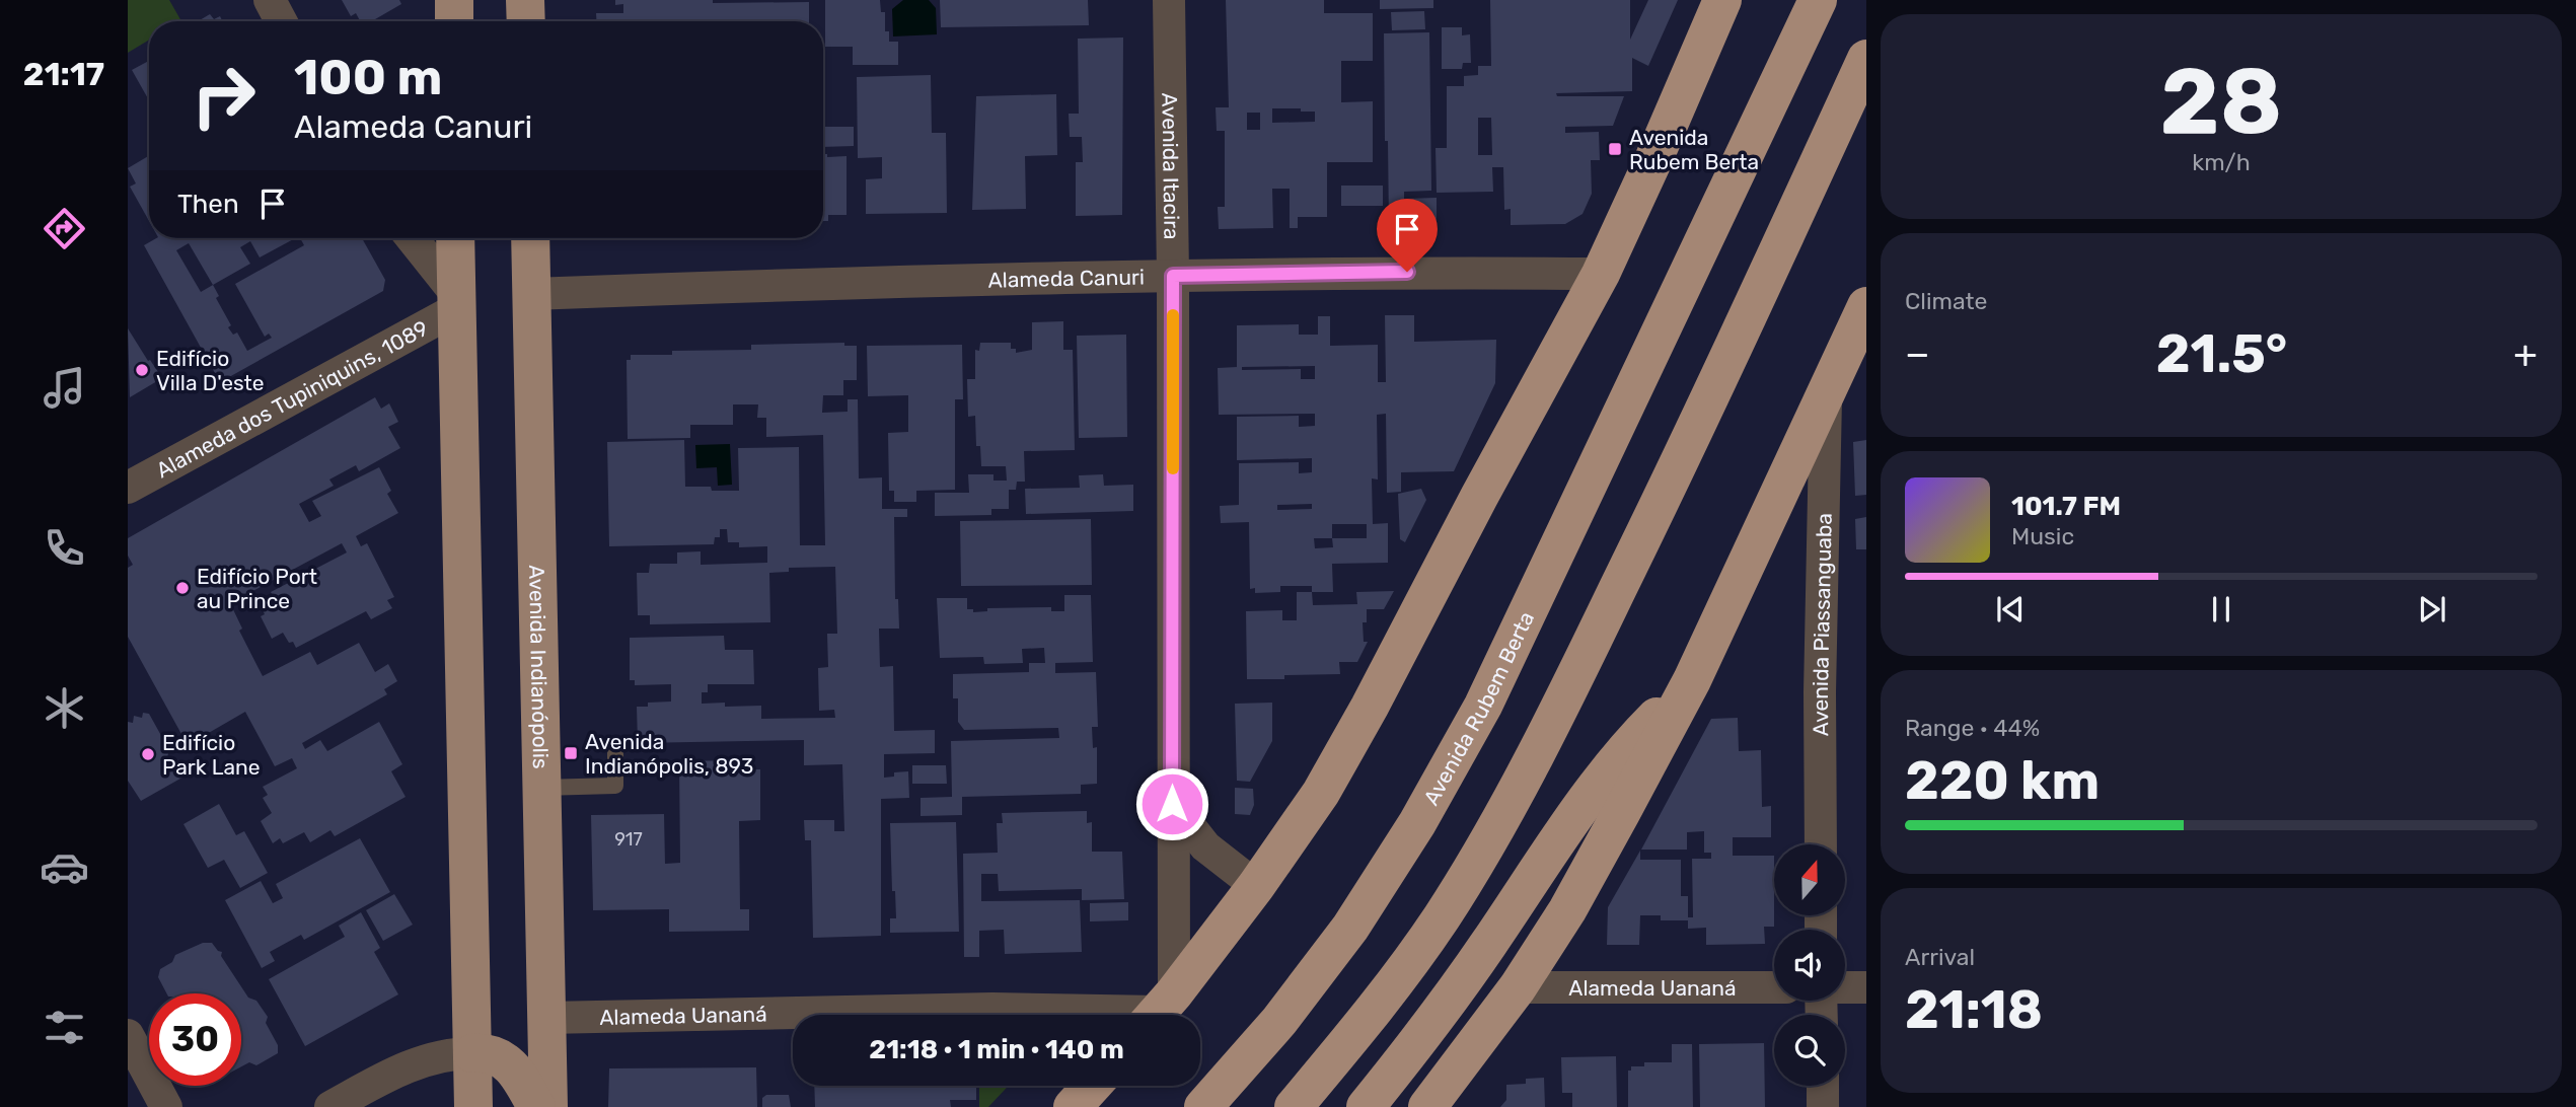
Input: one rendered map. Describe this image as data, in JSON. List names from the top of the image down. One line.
{"streets":{"highway":["Avenida Rubem Berta"],"main road":["Avenida Indianópolis"],"street":["Avenida Itacira","Alameda Canuri","Alameda dos Tupiniquins, 1089","Avenida Piassanguaba","Alameda Uananá"]},"crossings":[["Avenida Itacira","Alameda Canuri"],["Avenida Itacira","Alameda Uananá"],["Alameda Canuri","Avenida Indianópolis"],["Avenida Indianópolis","Alameda Uananá"]],"places":{"transit":["Avenida Rubem Berta","Avenida Indianópolis, 893"],"other":["Edifício Villa D'este","Edifício Port au Prince","Edifício Park Lane"]},"house_numbers":["917"],"north":"top","page":{"tabs":"21:17","tile":[["28","km/h"],"Climate",["Range · 44%","220 km"],["Arrival","21:18"]],"turn":["100 m","Alameda Canuri"],"then":"Then","heat":["−","21.5°","+"],"song":["101.7 FM","Music"],"limit":"30","trip":"21:18 · 1 min · 140 m"}}
